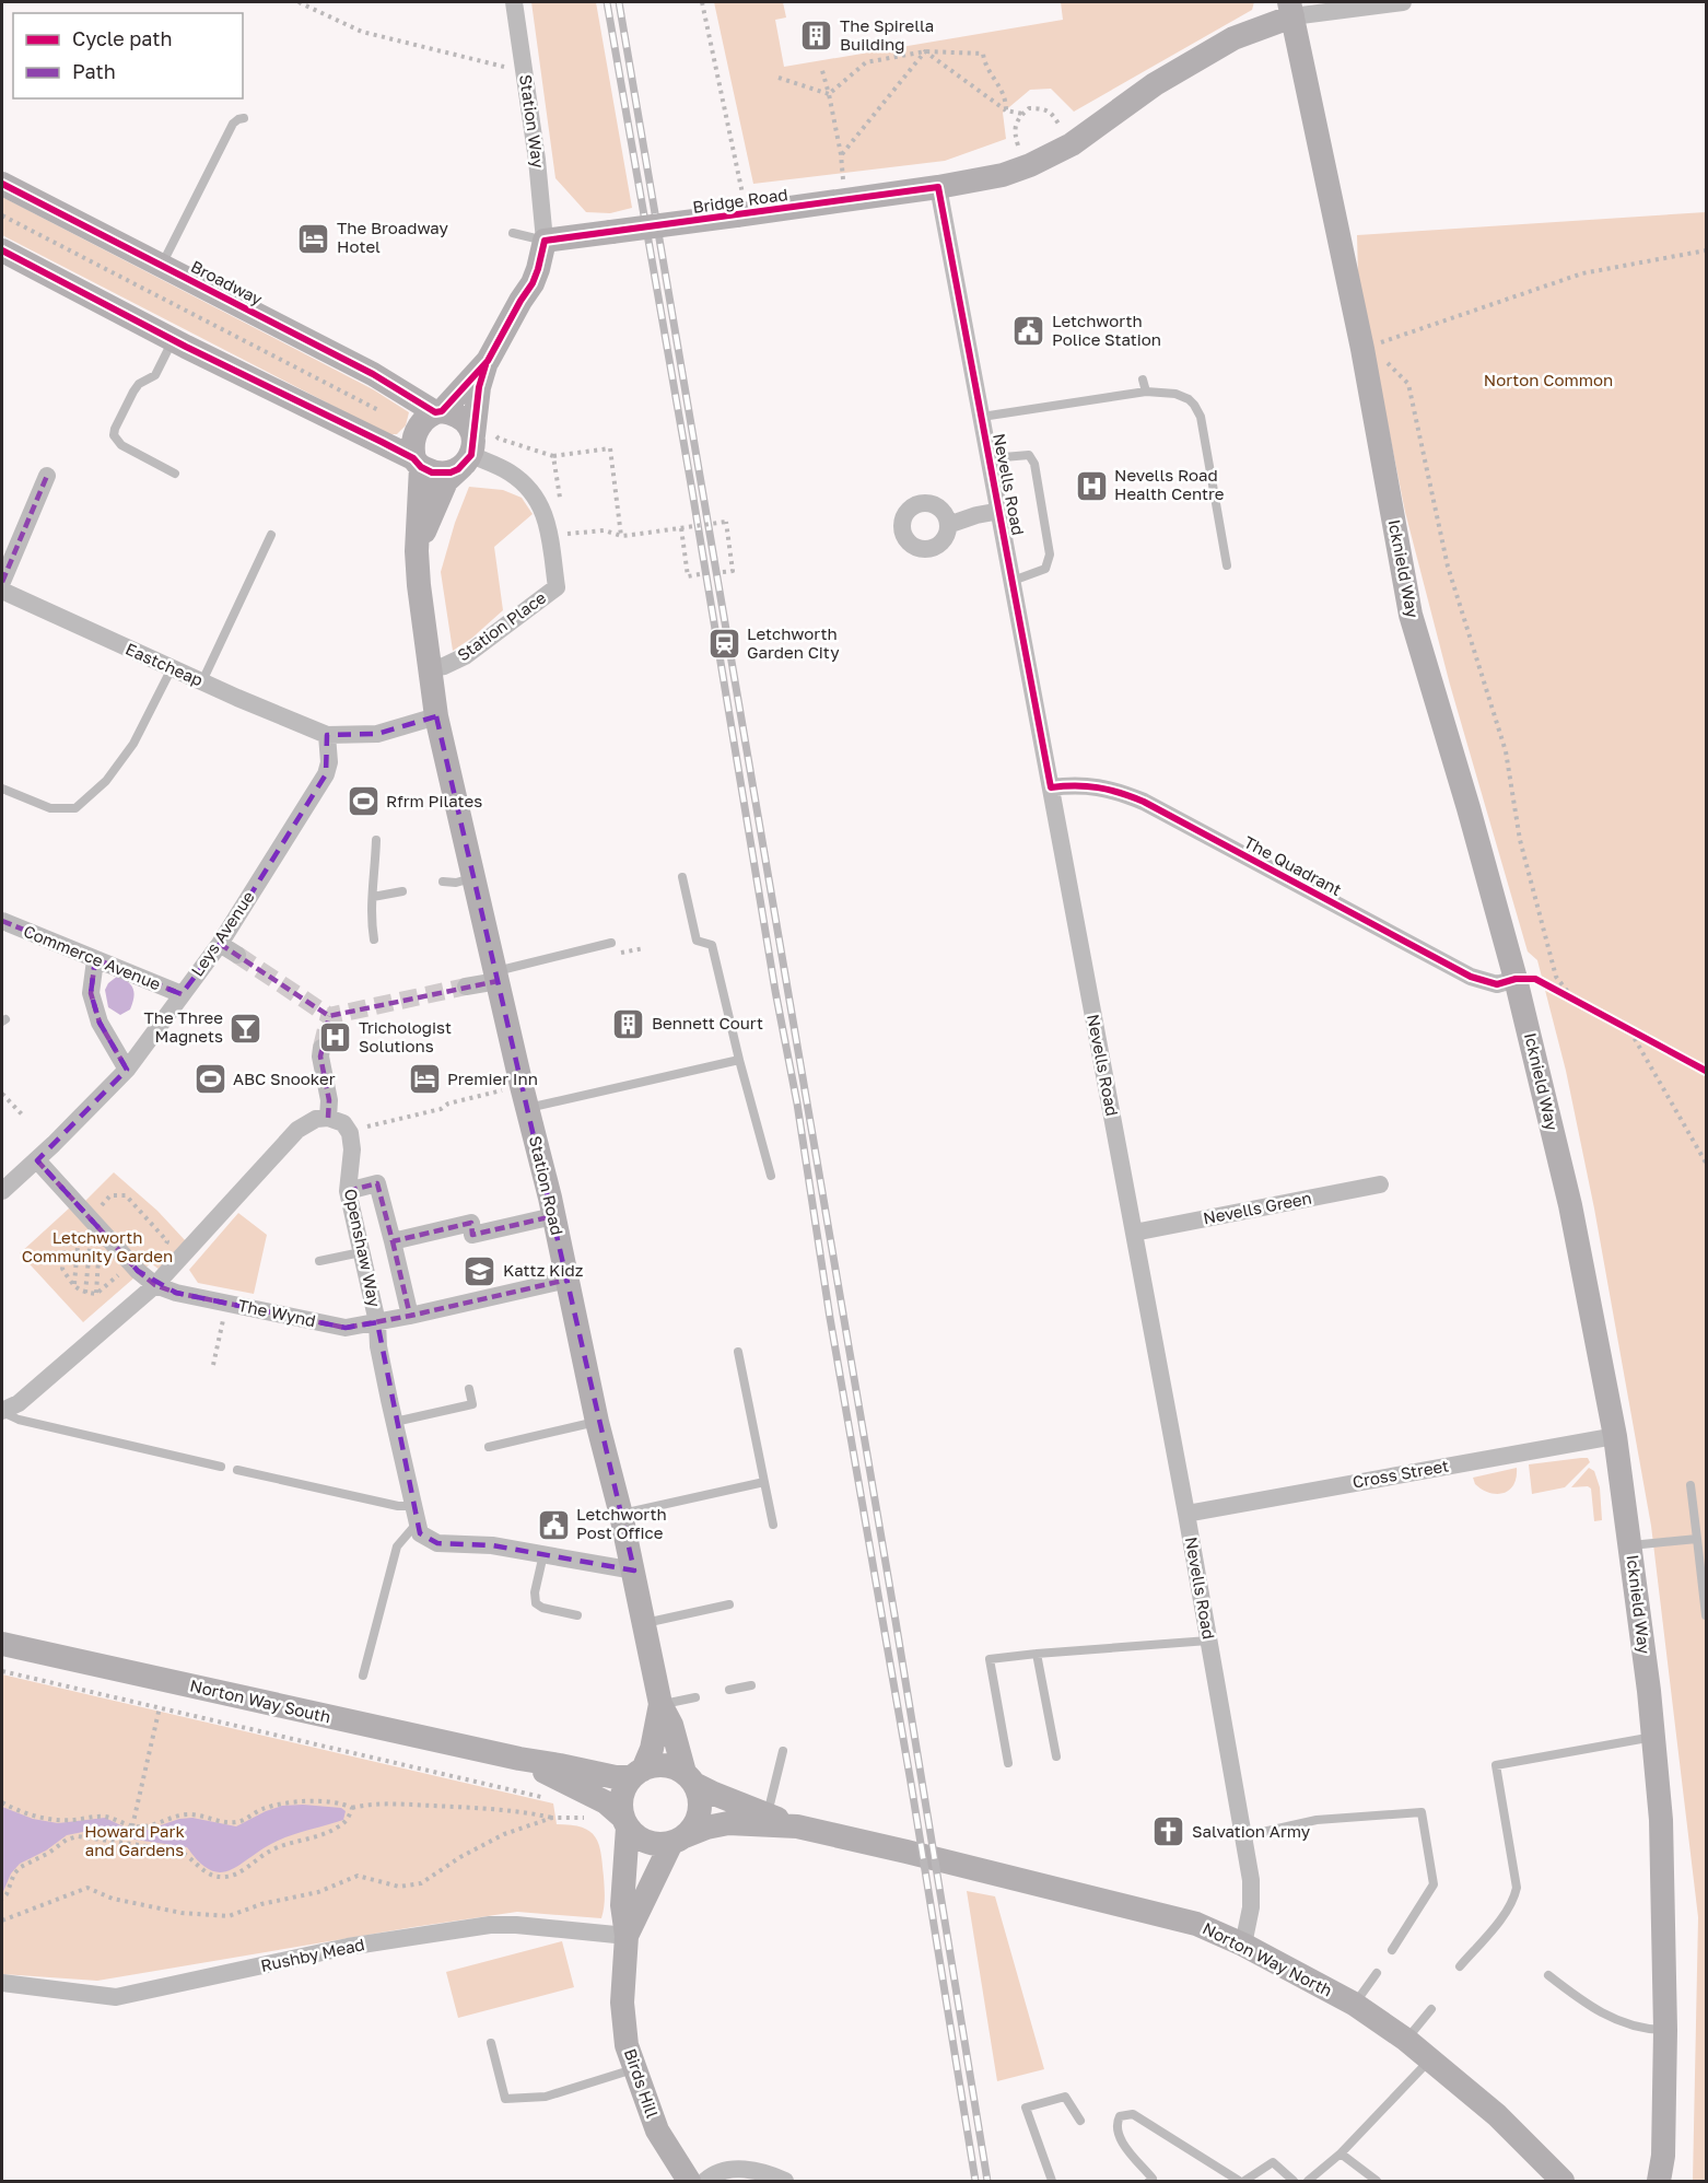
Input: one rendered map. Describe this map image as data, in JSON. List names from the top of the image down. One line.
{"streets":{"street":["Station Way","Bridge Road","Broadway","Nevells Road","Icknield Way","Station Place","Eastcheap","The Quadrant","Leys Avenue","Commerce Avenue","Station Road","Nevells Green","Openshaw Way","The Wynd","Cross Street","Norton Way South","Rushby Mead","Norton Way North","Birds Hill"]},"crossings":[["Station Way","Bridge Road"],["Bridge Road","Nevells Road"],["Bridge Road","Icknield Way"],["Broadway","Station Place"],["Nevells Road","The Quadrant"],["Nevells Road","Nevells Green"],["Nevells Road","Cross Street"],["Nevells Road","Norton Way North"],["Icknield Way","The Quadrant"],["Icknield Way","Cross Street"],["Station Place","Station Road"],["Eastcheap","Leys Avenue"],["Leys Avenue","Commerce Avenue"],["Leys Avenue","The Wynd"],["Station Road","The Wynd"],["Station Road","Norton Way South"],["Station Road","Norton Way North"],["Station Road","Birds Hill"],["Openshaw Way","The Wynd"],["Norton Way South","Norton Way North"],["Norton Way South","Birds Hill"],["Rushby Mead","Birds Hill"],["Norton Way North","Birds Hill"]],"parks":["Norton Common","Letchworth Community Garden","Howard Park and Gardens"],"places":{"building":["The Spirella Building","Bennett Court"],"hotel":["The Broadway Hotel","Premier Inn"],"public building":["Letchworth Police Station","Letchworth Post Office"],"hospital":["Nevells Road Health Centre","Trichologist Solutions"],"station":["Letchworth Garden City"],"sports":["Rfrm Pilates","ABC Snooker"],"bar":["The Three Magnets"],"school or university":["Kattz Kidz"],"church":["Salvation Army"]},"legend":["Cycle path","Path"]}
